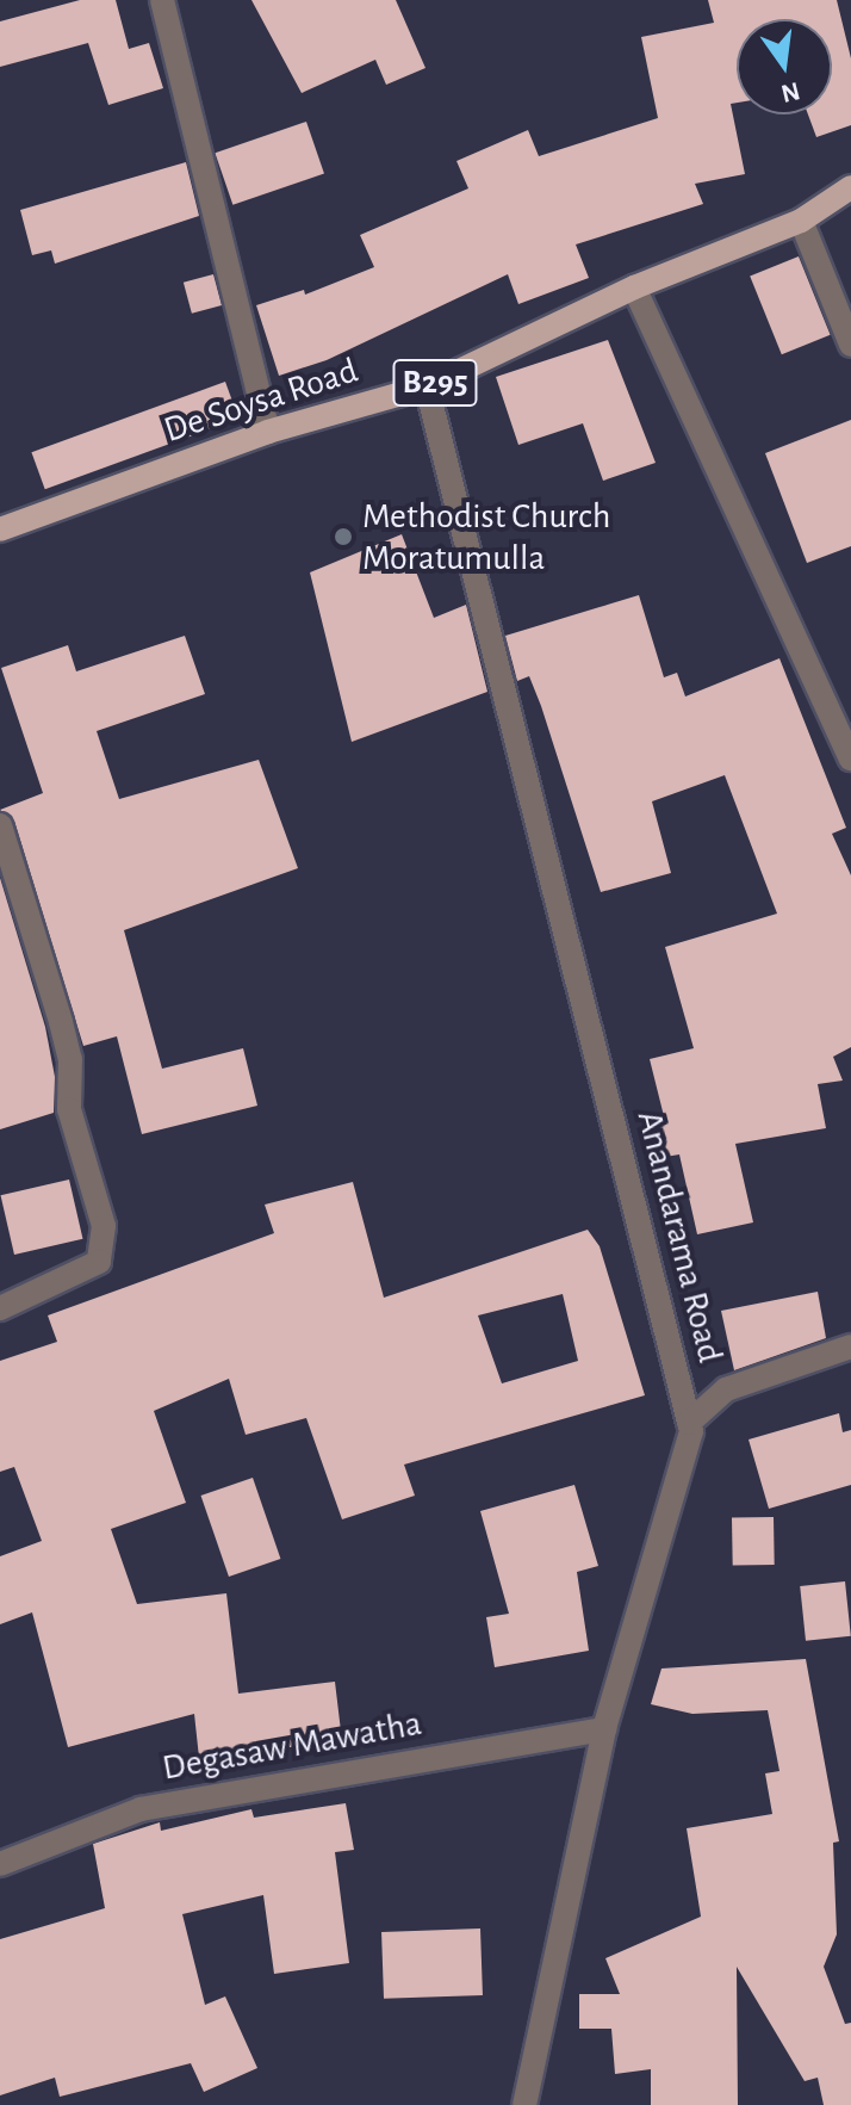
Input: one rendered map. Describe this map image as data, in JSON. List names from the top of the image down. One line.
{"streets":{"main road":["B295","De Soysa Road"],"street":["Anandarama Road","Degasaw Mawatha"]},"crossings":[["De Soysa Road","Anandarama Road"],["Anandarama Road","Degasaw Mawatha"]],"places":["Methodist Church Moratumulla"],"north":"bottom"}
